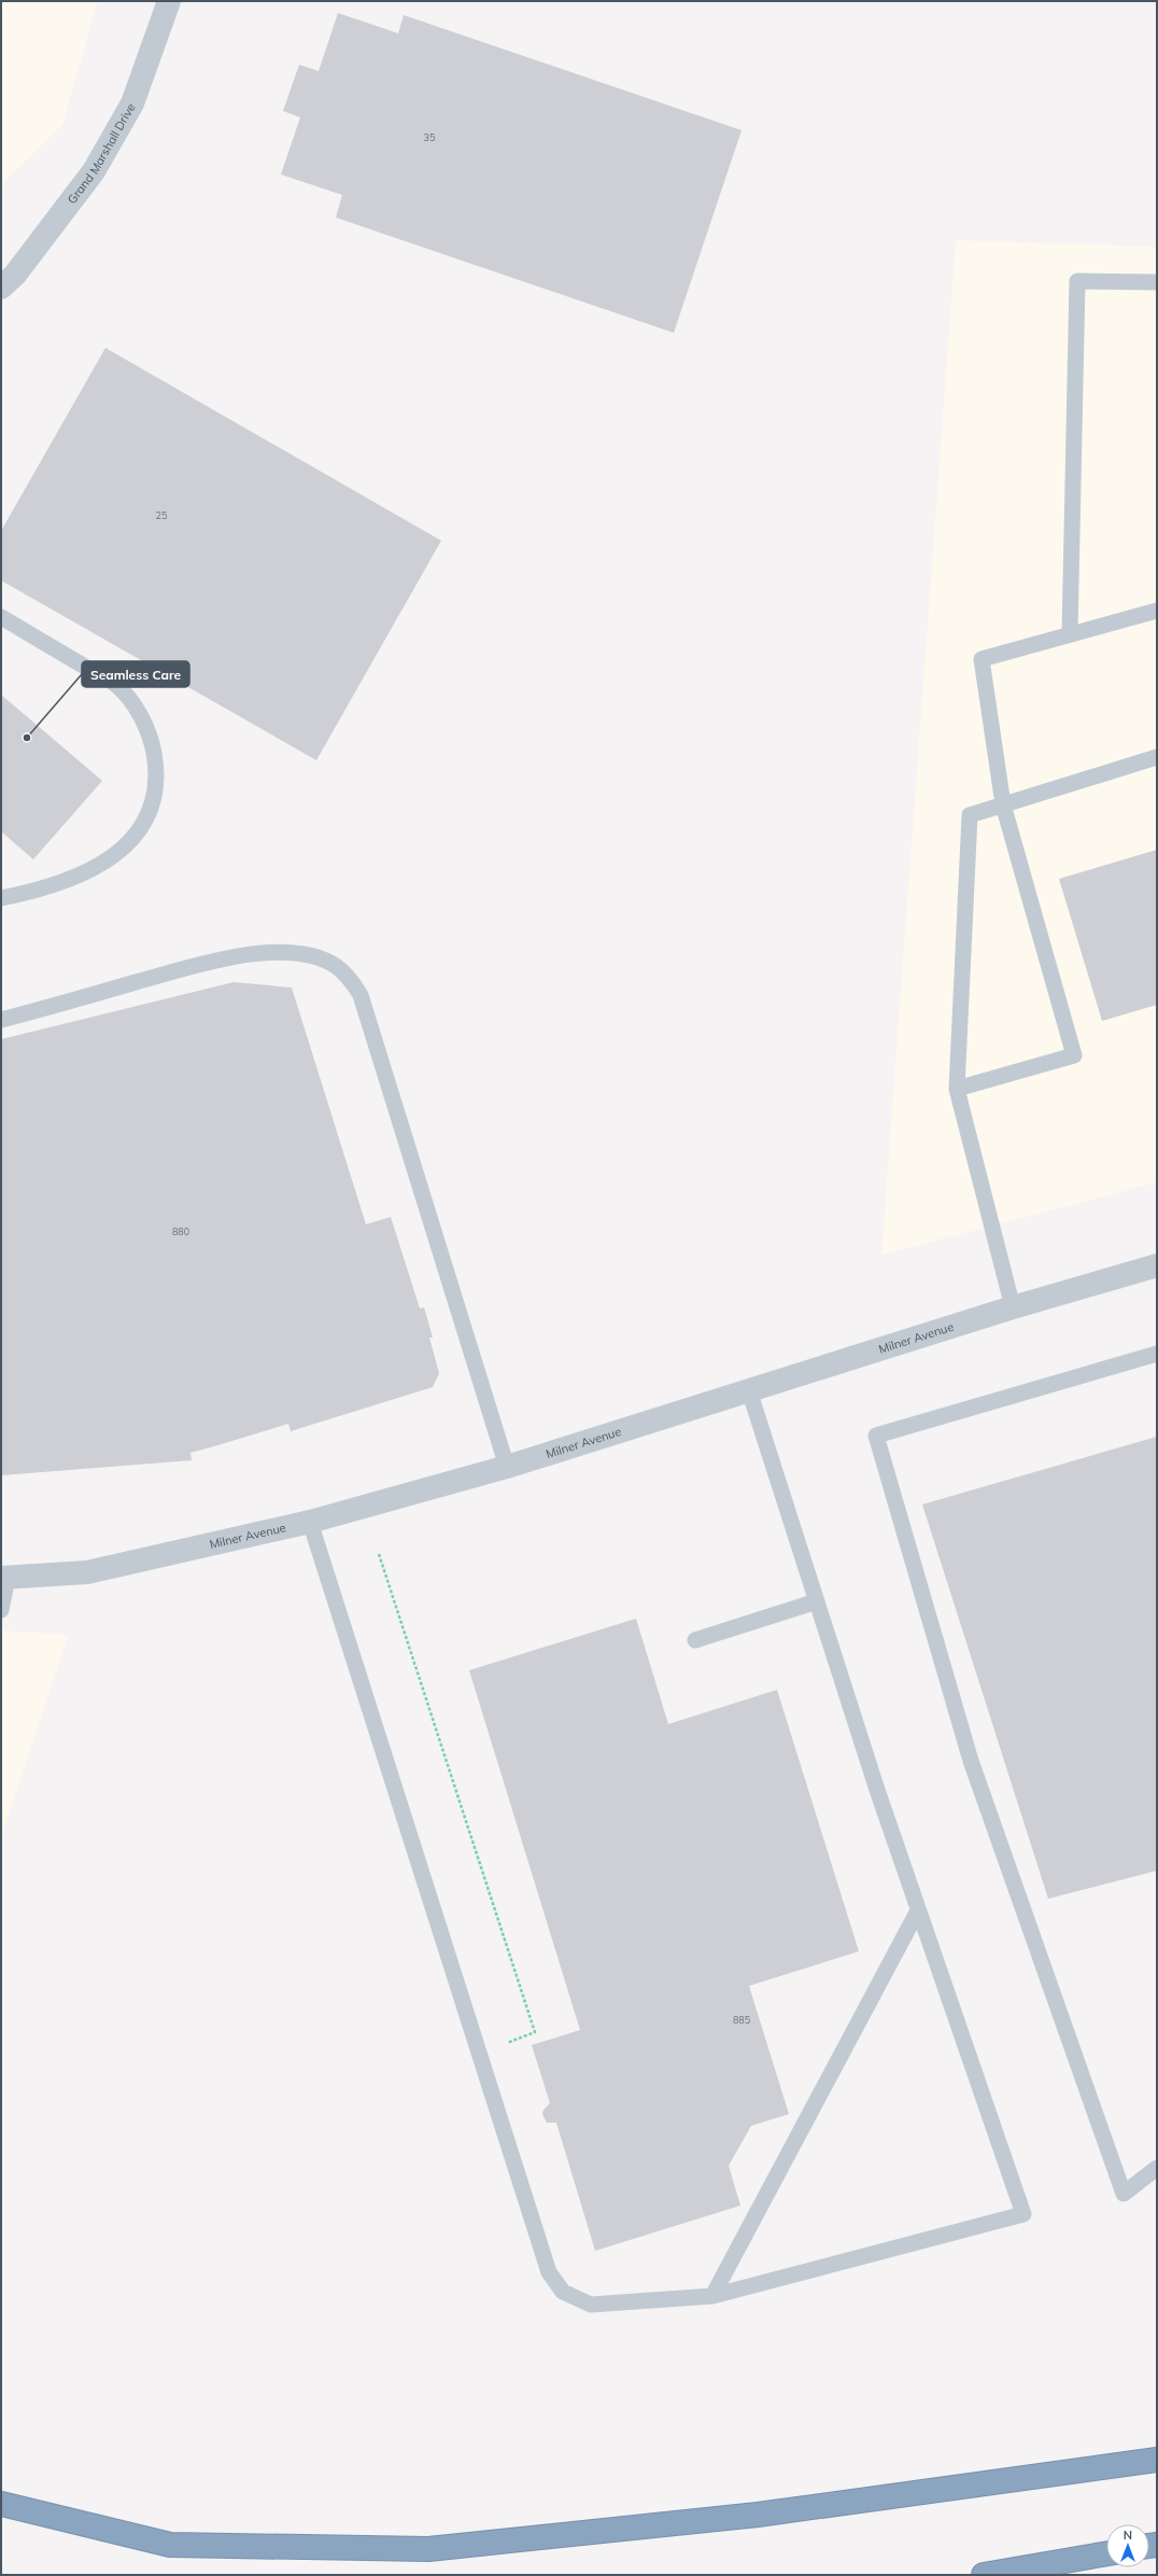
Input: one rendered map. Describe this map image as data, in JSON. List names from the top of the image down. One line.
{"streets":{"street":["Grand Marshall Drive","Milner Avenue"]},"places":["Seamless Care"],"house_numbers":["35","25","880","885"],"north":"top"}
